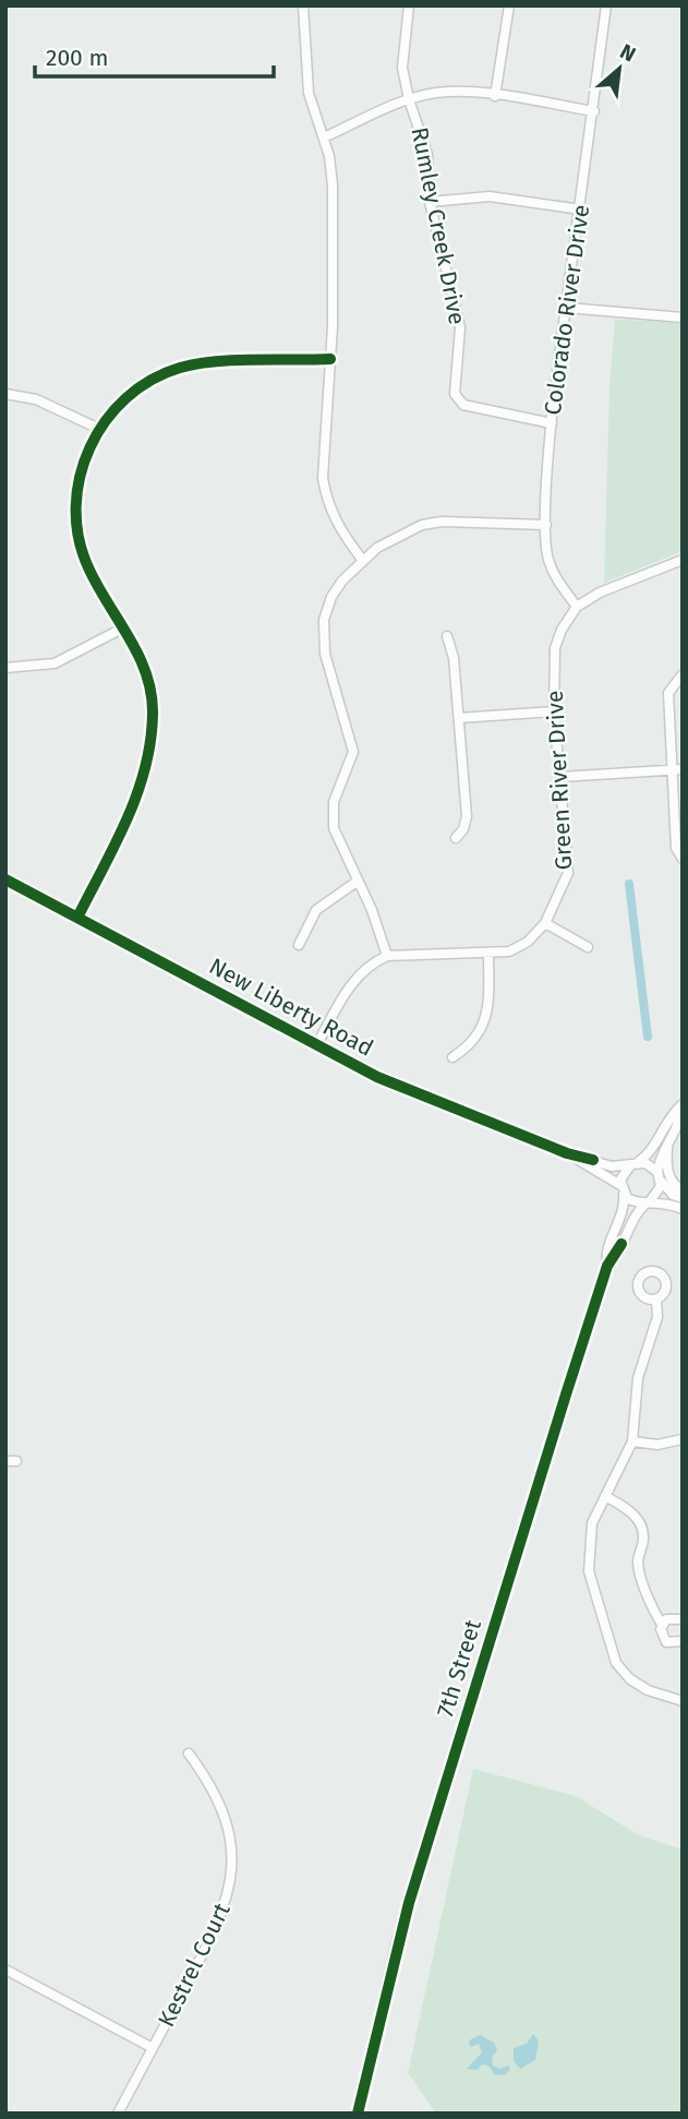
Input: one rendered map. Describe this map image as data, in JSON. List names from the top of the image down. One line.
{"streets":{"street":["Rumley Creek Drive","Colorado River Drive","Green River Drive","New Liberty Road","7th Street","Kestrel Court"]},"crossings":[["Rumley Creek Drive","Colorado River Drive"],["Colorado River Drive","Green River Drive"],["New Liberty Road","7th Street"]],"scale_bar":"200 m","north":"top right"}
